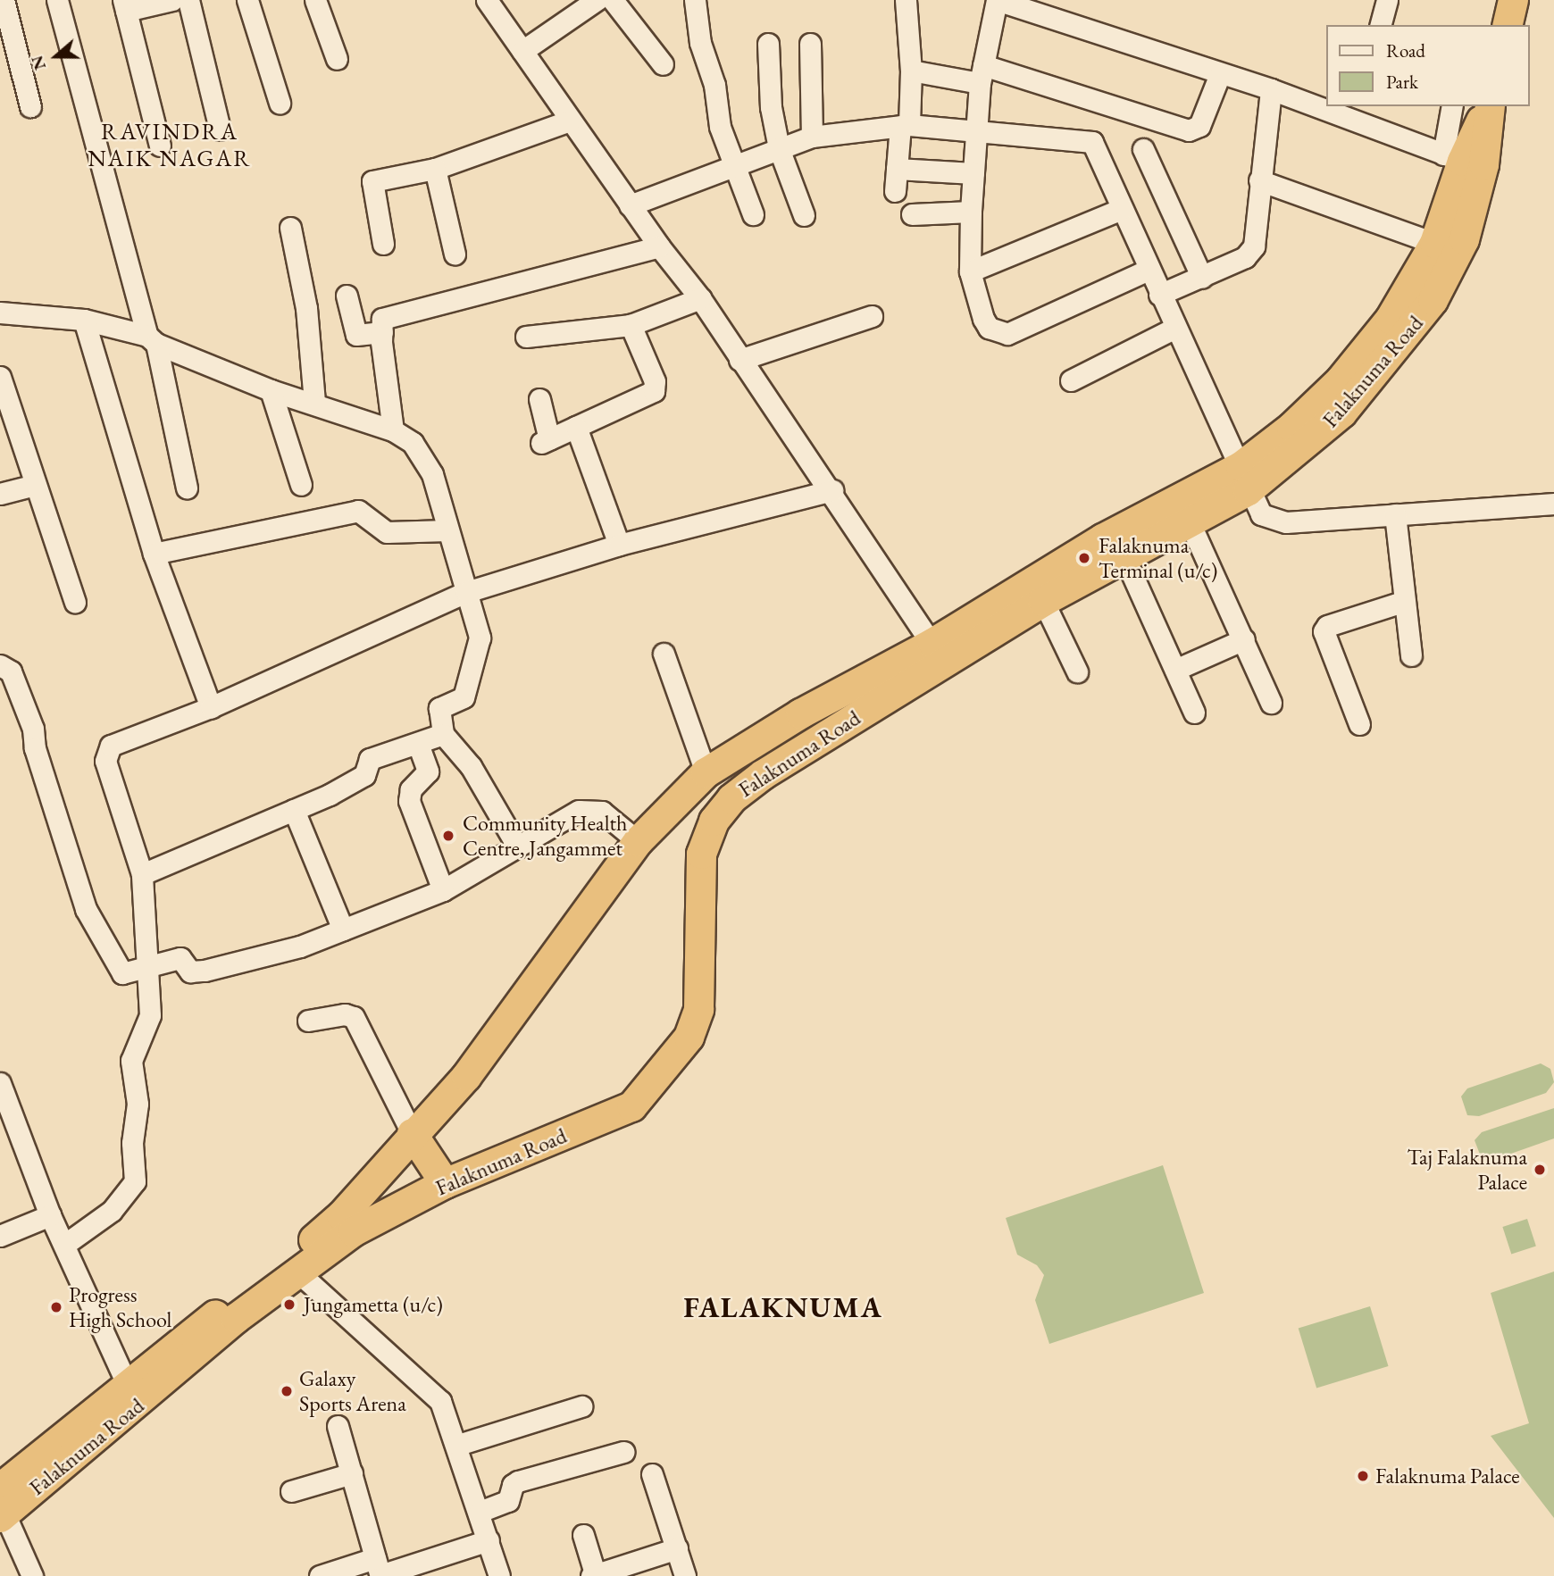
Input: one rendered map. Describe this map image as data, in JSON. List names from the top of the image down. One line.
{"streets":{"highway":["Falaknuma Road"]},"districts":["RAVINDRA NAIK NAGAR","FALAKNUMA"],"places":["Falaknuma Terminal (u/c)","Community Health Centre, Jangammet","Taj Falaknuma Palace","Jungametta (u/c)","Progress High School","Galaxy Sports Arena","Falaknuma Palace"],"legend":["Road","Park"],"north":"left"}
